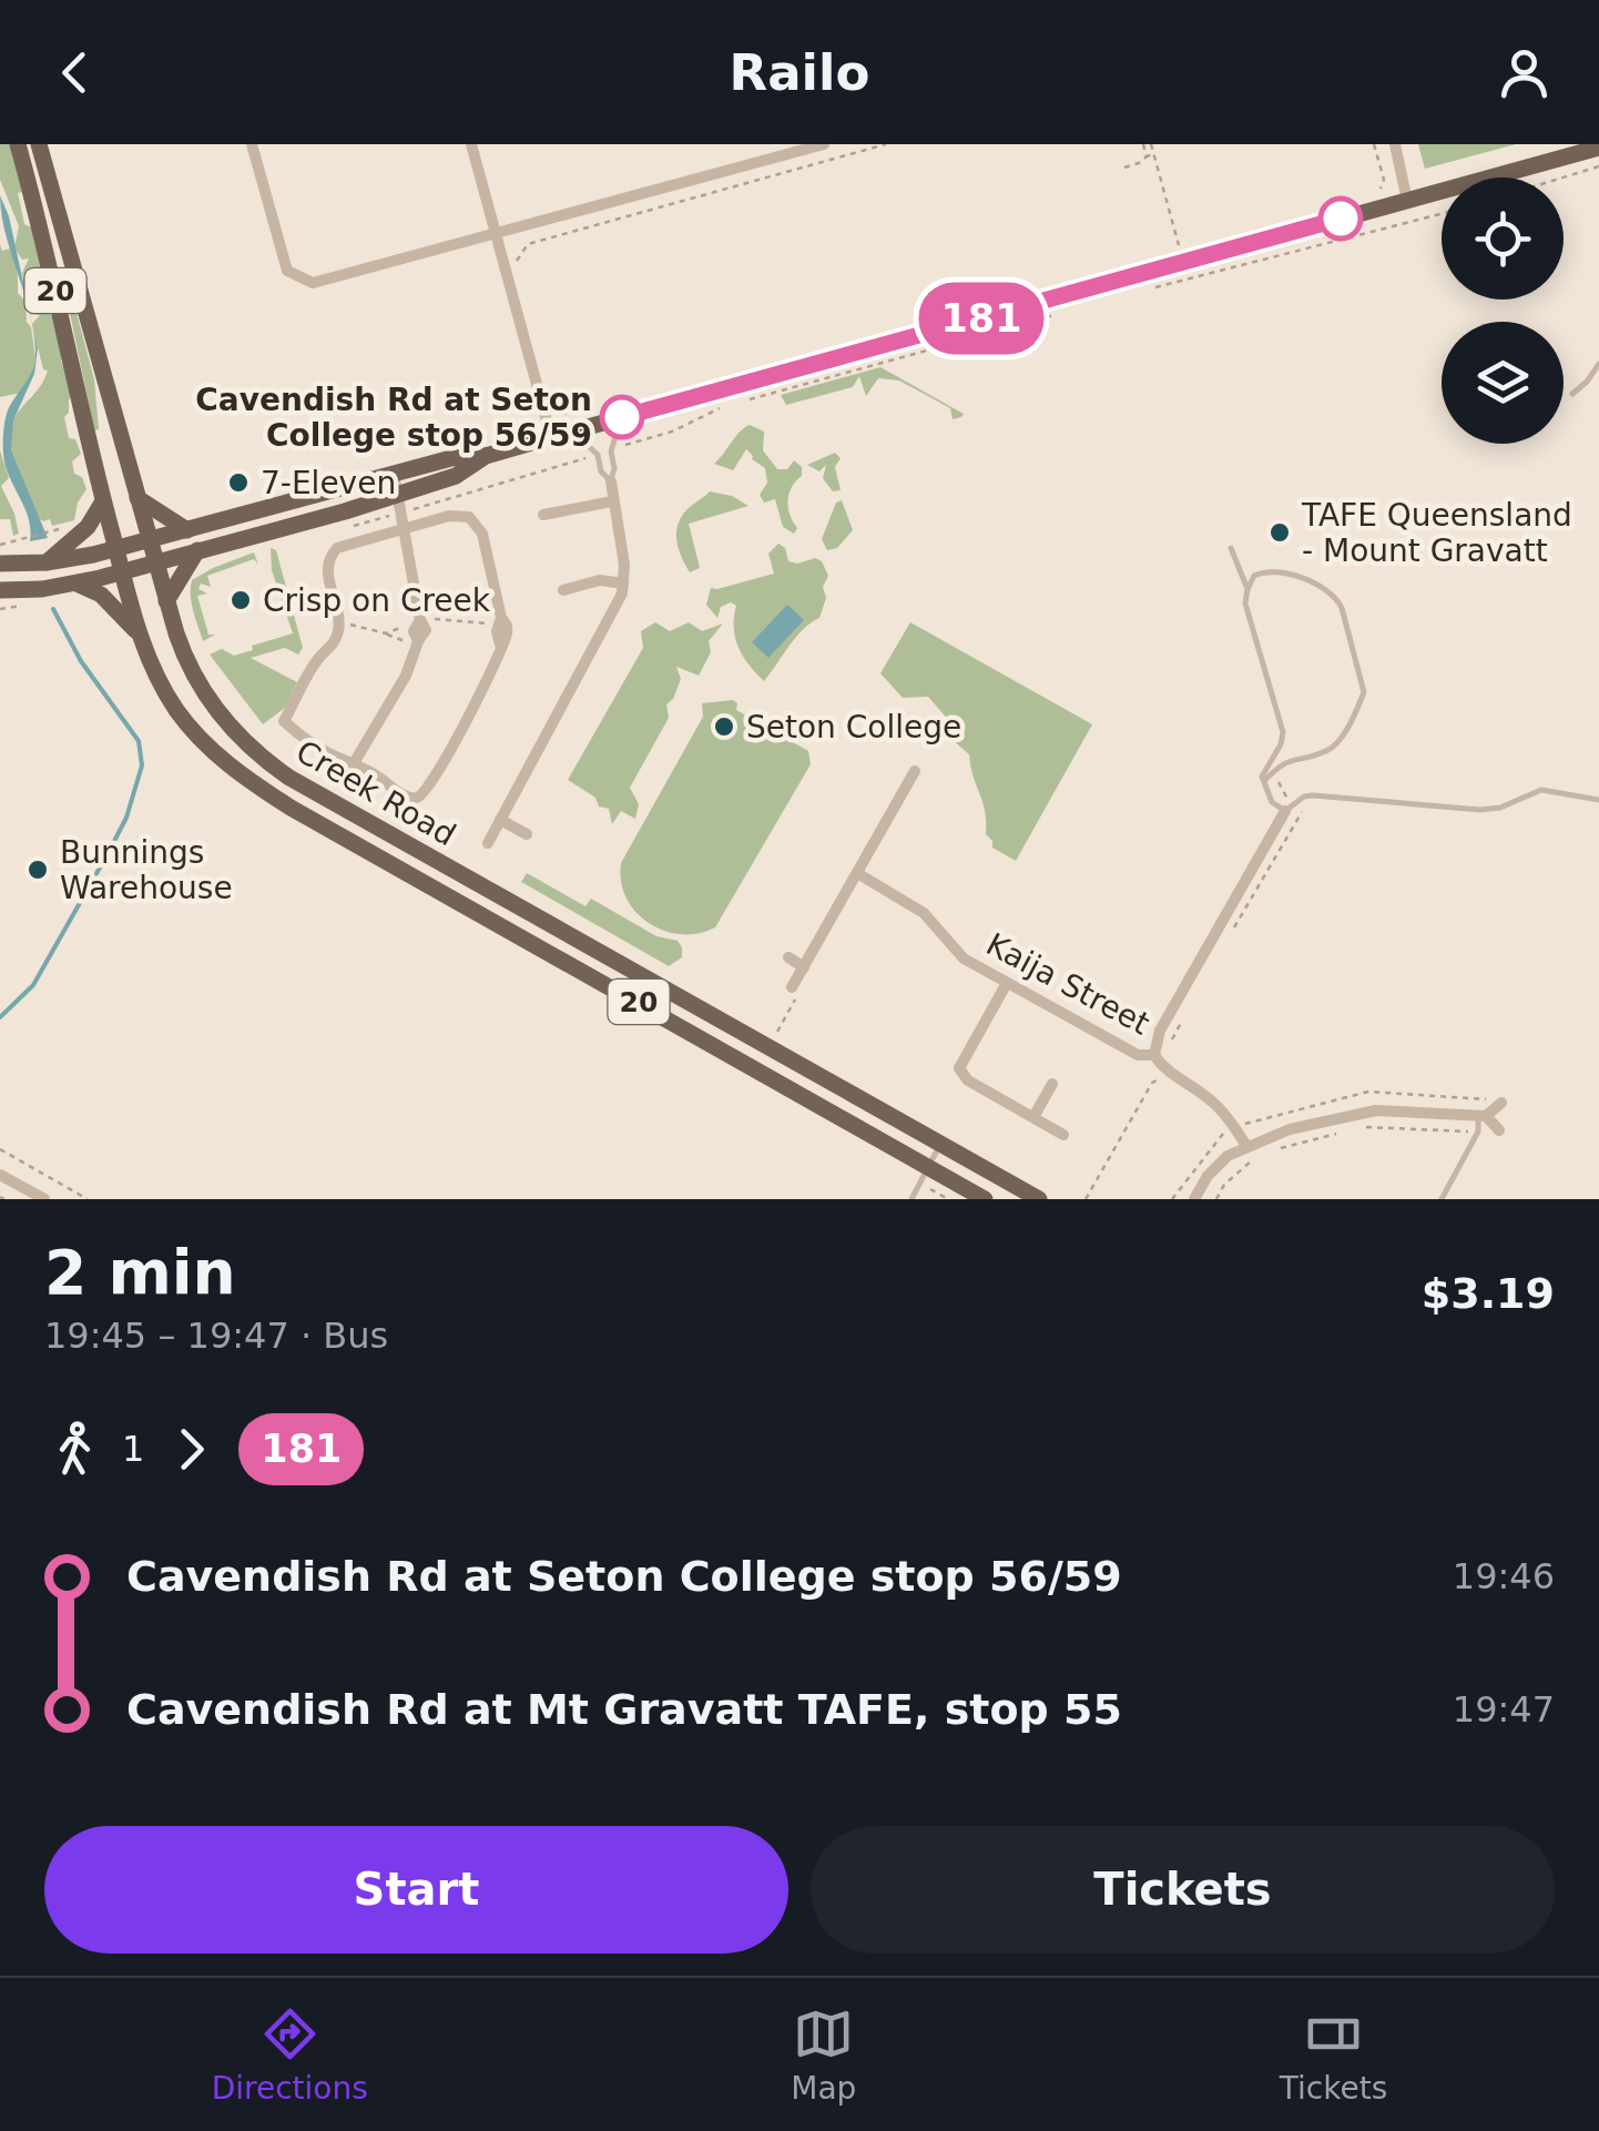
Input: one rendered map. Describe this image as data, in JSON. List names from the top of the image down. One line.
{"streets":{"main road":["20","Creek Road"],"street":["Kaija Street"]},"places":["Cavendish Rd at Seton College stop 56/59","7-Eleven","TAFE Queensland - Mount Gravatt","Crisp on Creek","Seton College","Bunnings Warehouse"],"lines":["bus line 181"],"page":{"header":"Railo","on_map":"181","heading":["2 min","19:45 – 19:47 · Bus","$3.19"],"legs":["1","181"],"list":[{"name":"Cavendish Rd at Seton College stop 56/59","value":"19:46"},{"name":"Cavendish Rd at Mt Gravatt TAFE, stop 55","value":"19:47"}],"buttons":["Start","Tickets"],"tabs":["Directions","Map","Tickets"]}}
